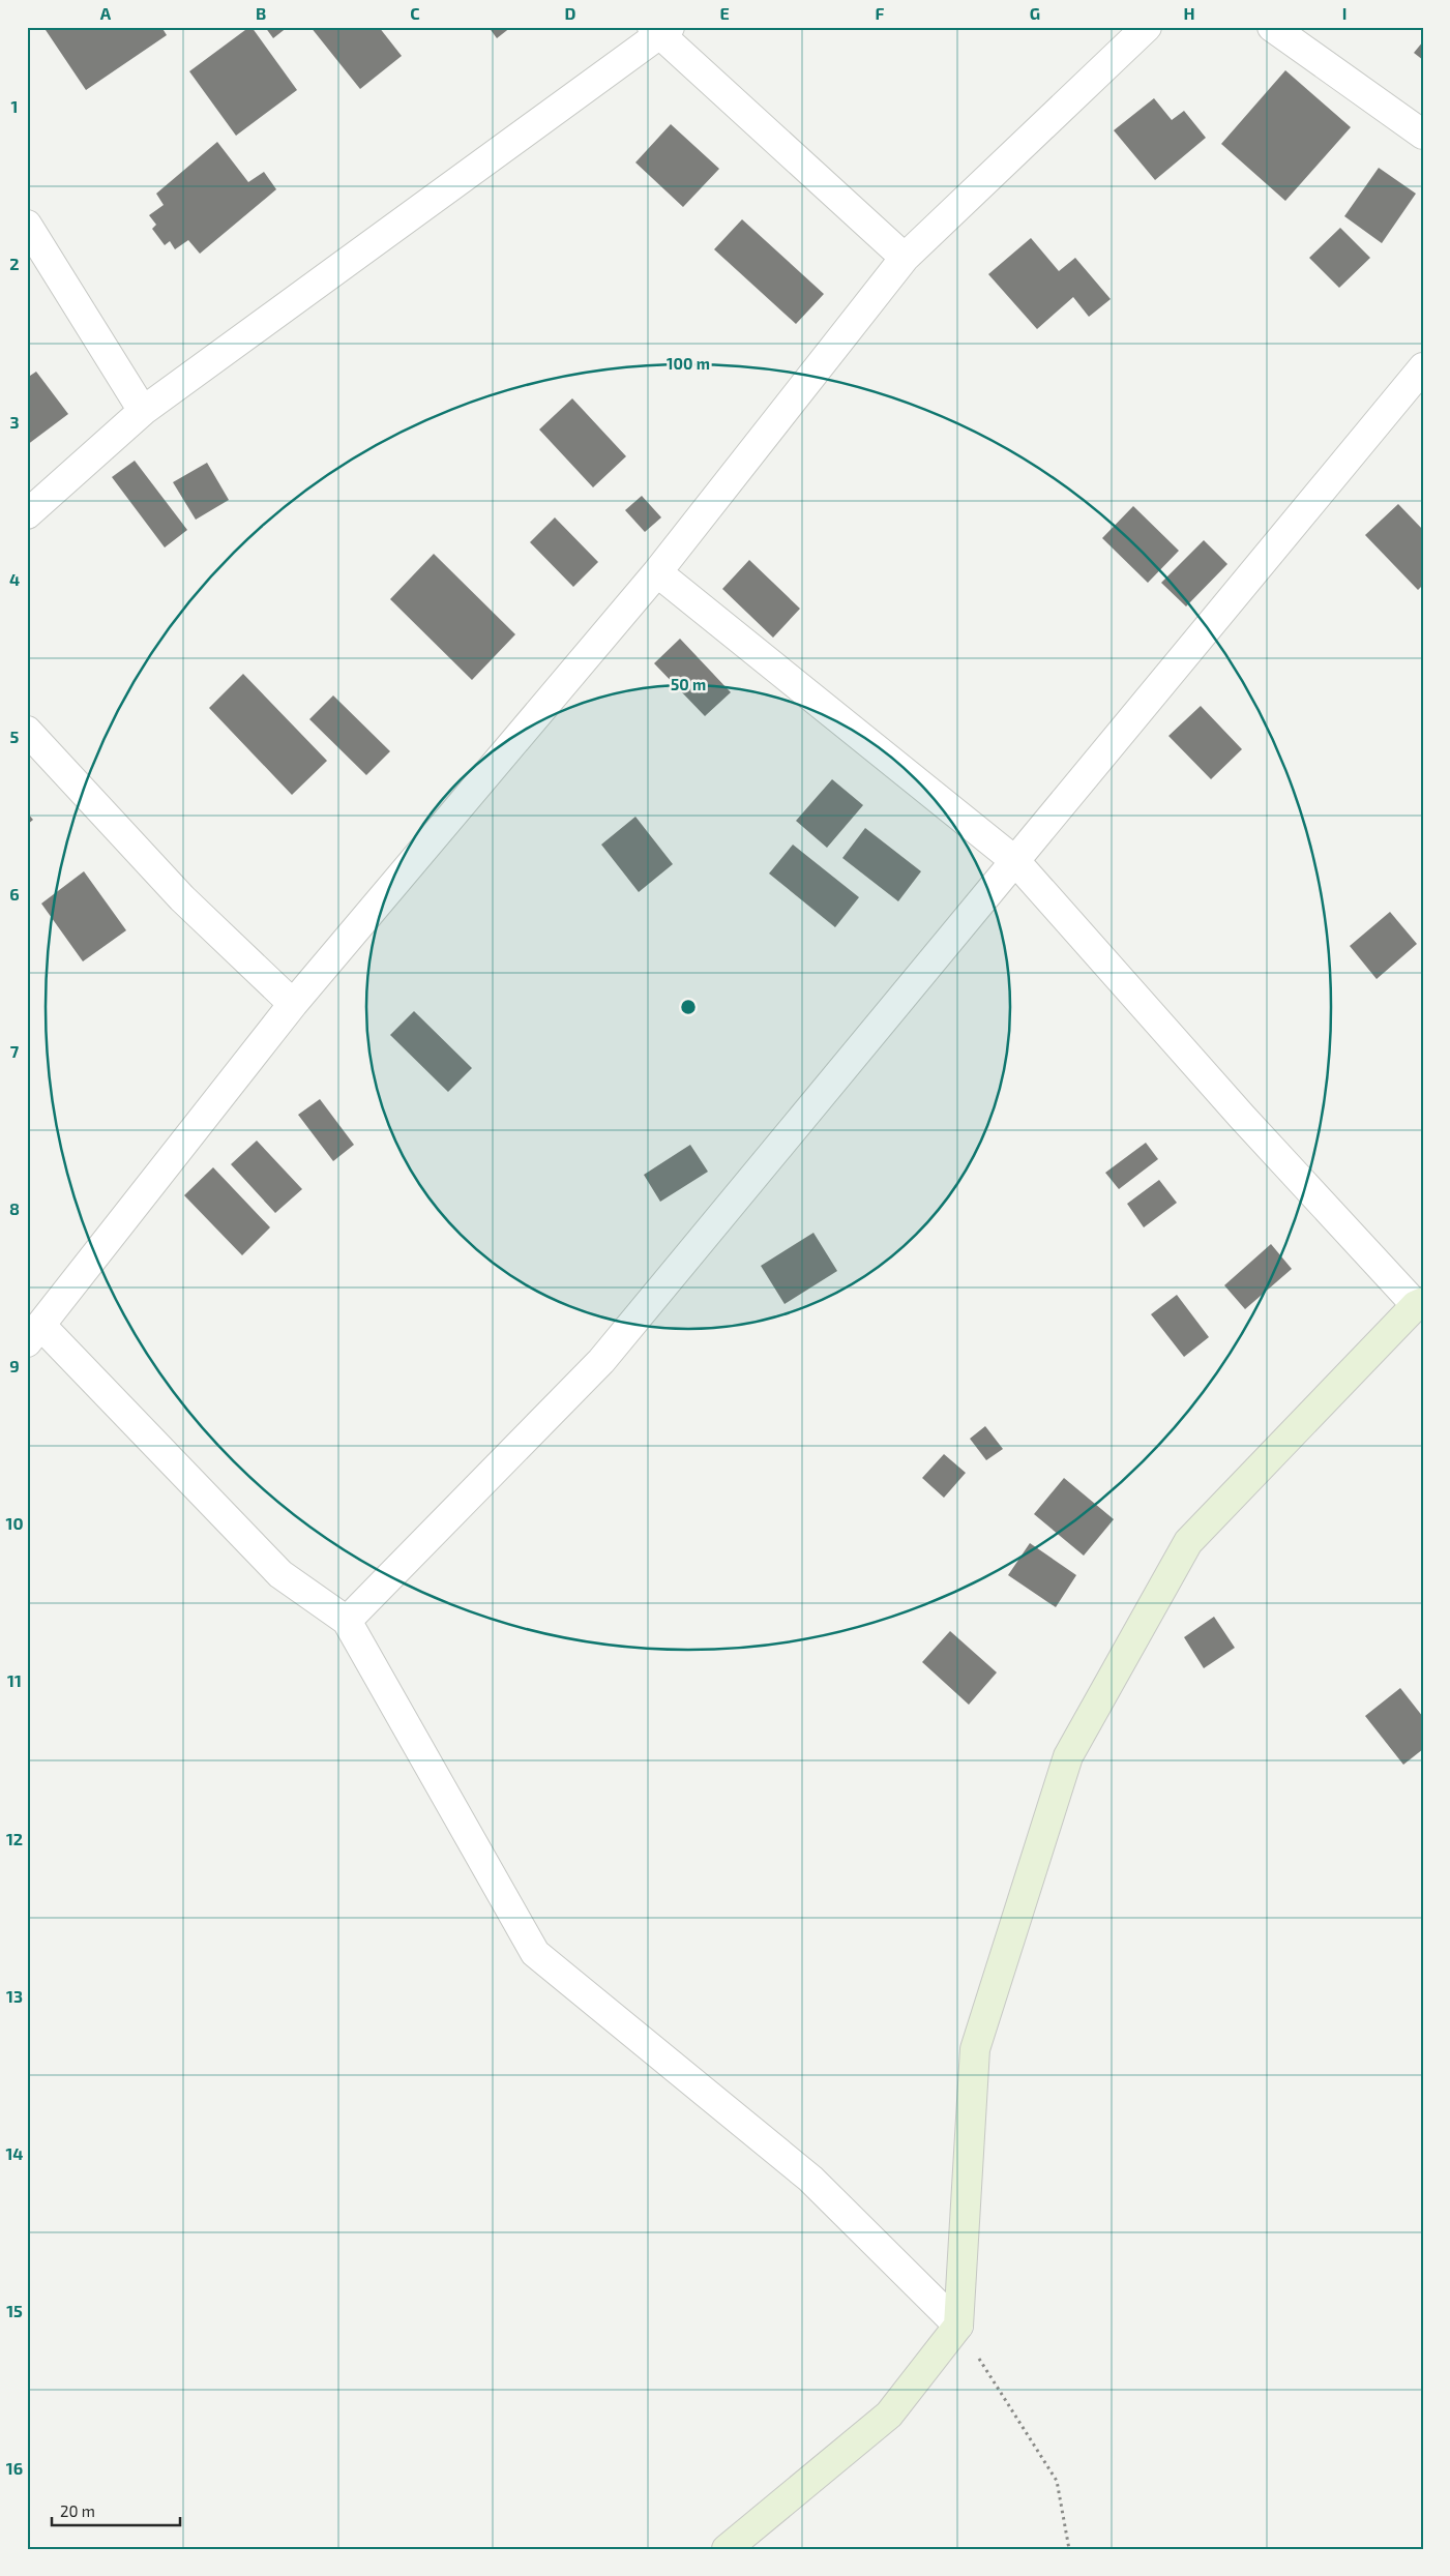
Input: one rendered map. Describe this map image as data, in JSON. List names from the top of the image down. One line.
{"scale_bar":"20 m","grid":{"columns":["A","B","C","D","E","F","G","H","I"],"rows":["1","2","3","4","5","6","7","8","9","10","11","12","13","14","15","16"]},"rings":["100 m","50 m"]}
